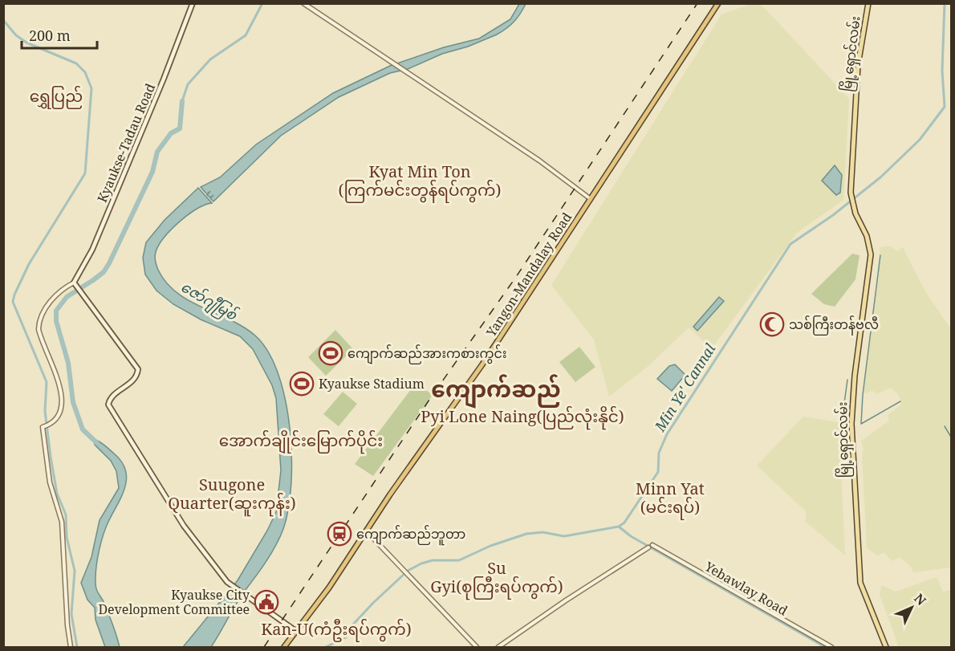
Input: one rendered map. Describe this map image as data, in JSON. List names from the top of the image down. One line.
{"streets":{"highway":["Yangon-Mandalay Road"],"main road":["မြို့ရှောင်လမ်း","Kyaukse-Tadau Road"],"street":["Yebawlay Road"]},"districts":["ရွှေပြည်","Kyat Min Ton (ကြက်မင်းတွန်ရပ်ကွက်)","ကျောက်ဆည်","Pyi Lone Naing(ပြည်လုံးနိုင်)","အောက်ချိုင်းမြောက်ပိုင်း","Suugone Quarter(ဆူးကုန်း)","Minn Yat (မင်းရပ်)","Su Gyi(စုကြီးရပ်ကွက်)","Kan-U(ကံဦးရပ်ကွက်)"],"water":["ဇော်ဂျီမြစ်","Min Ye' Cannal"],"places":{"mosque":["သစ်ကြီးတန်ဗလီ"],"sports":["ကျောက်ဆည်အားကစားကွင်း","Kyaukse Stadium"],"station":["ကျောက်ဆည်ဘူတာ"],"public building":["Kyaukse City Development Committee"]},"scale_bar":"200 m","north":"top right"}
